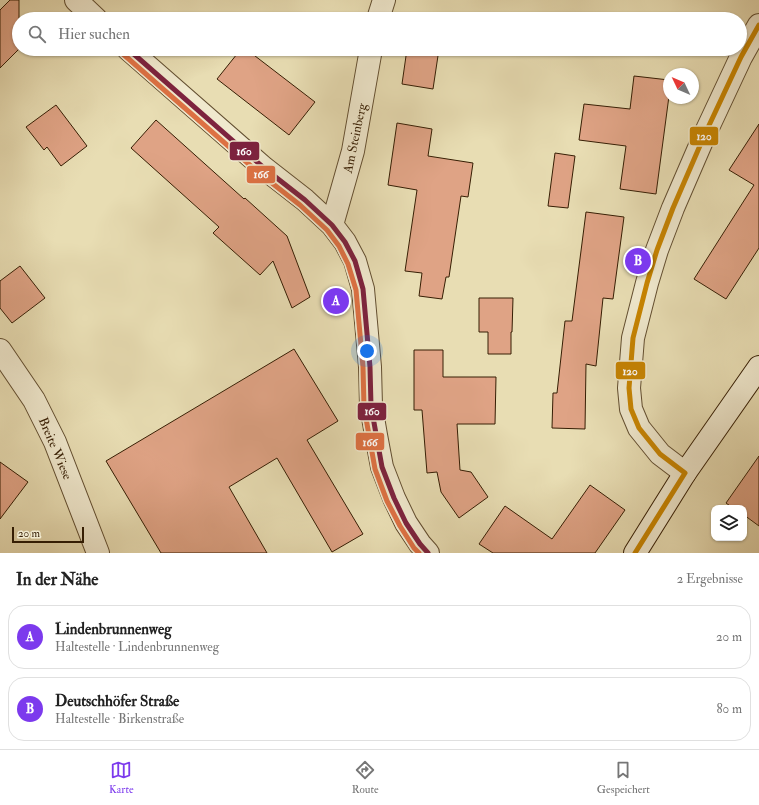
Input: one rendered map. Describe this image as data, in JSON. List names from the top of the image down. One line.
{"streets":{"street":["Am Steinberg","Breite Wiese"]},"lines":["transit line 120","transit line 160","transit line 166"],"scale_bar":"20 m","north":"top left","page":{"search":"Hier suchen","pins":["B","A"],"scale":"20 m","heading":["In der Nähe","2 Ergebnisse"],"list":[{"mark":"A","name":"Lindenbrunnenweg","note":"Haltestelle · Lindenbrunnenweg","value":"20 m"},{"mark":"B","name":"Deutschhöfer Straße","note":"Haltestelle · Birkenstraße","value":"80 m"}],"nav":["Karte","Route","Gespeichert"]}}
